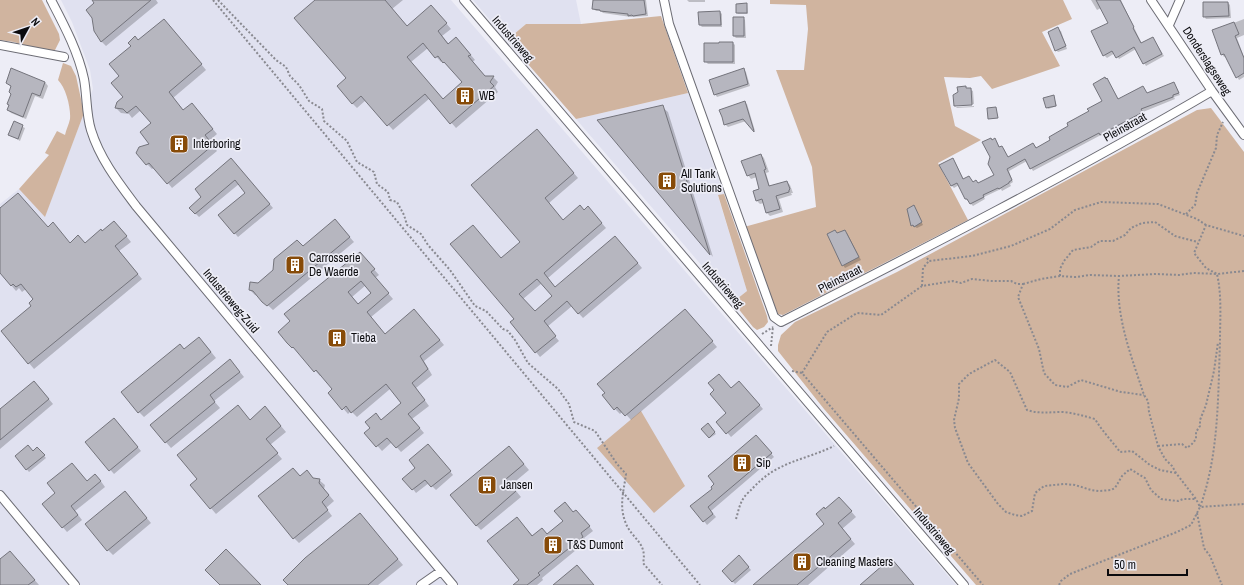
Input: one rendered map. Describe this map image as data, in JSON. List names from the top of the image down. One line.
{"streets":{"street":["Industrieweg","Donderslagseweg","Pleinstraat","Industrieweg-Zuid"]},"crossings":[["Donderslagseweg","Pleinstraat"]],"places":{"building":["WB","Interboring","All Tank Solutions","Carrosserie De Waerde","Tieba","Sip","Jansen","T&S Dumont","Cleaning Masters"]},"scale_bar":"50 m","north":"top right"}
